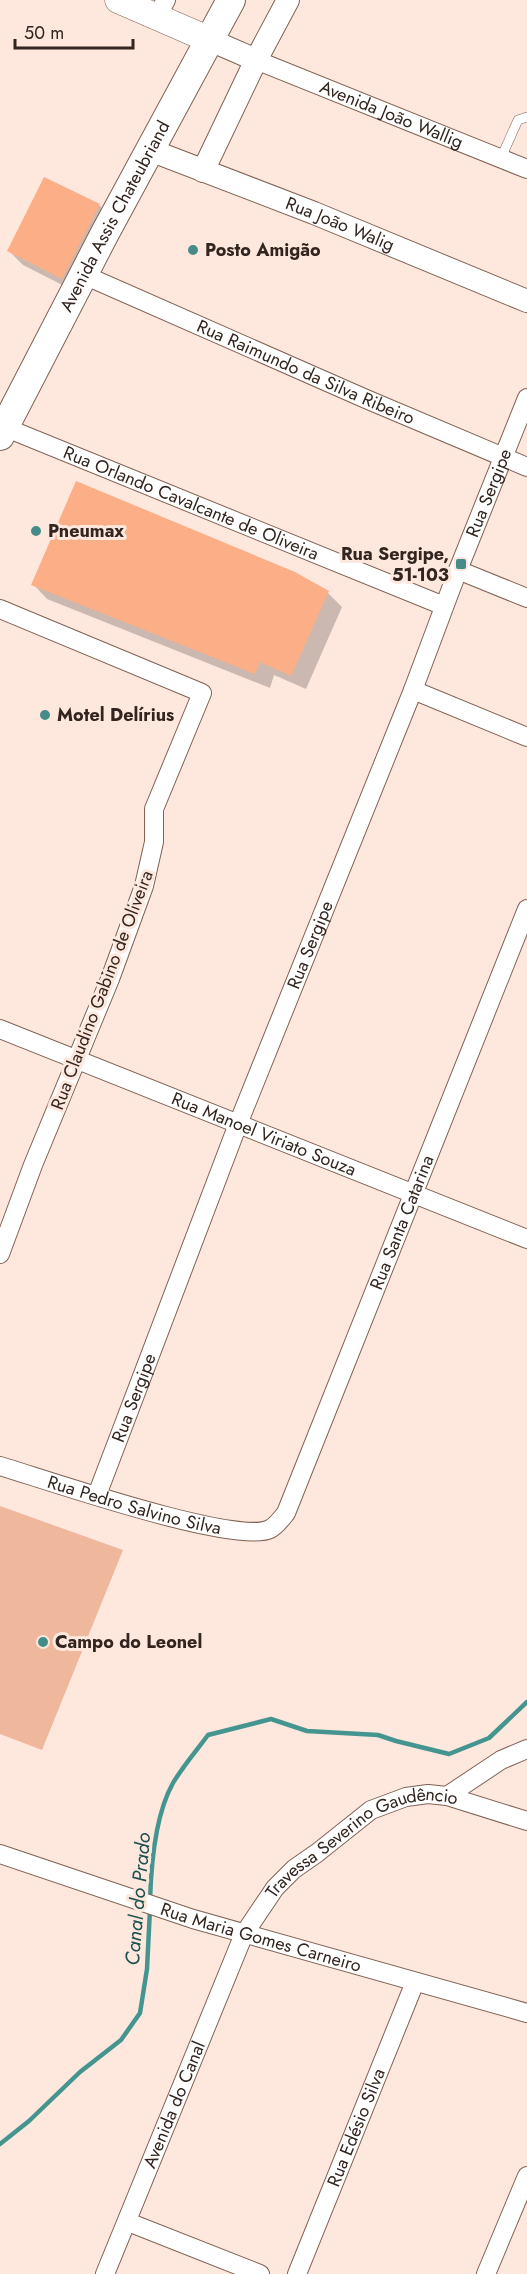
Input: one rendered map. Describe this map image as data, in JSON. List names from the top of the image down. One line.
{"streets":{"main road":["Avenida Assis Chateubriand"],"street":["Avenida João Wallig","Rua João Walig","Rua Raimundo da Silva Ribeiro","Rua Sergipe","Rua Orlando Cavalcante de Oliveira","Rua Claudino Gabino de Oliveira","Rua Manoel Viriato Souza","Rua Santa Catarina","Rua Pedro Salvino Silva","Travessa Severino Gaudêncio","Rua Maria Gomes Carneiro","Avenida do Canal","Rua Edésio Silva"]},"crossings":[["Avenida Assis Chateubriand","Rua João Walig"],["Avenida Assis Chateubriand","Rua Raimundo da Silva Ribeiro"],["Avenida Assis Chateubriand","Rua Orlando Cavalcante de Oliveira"],["Rua Raimundo da Silva Ribeiro","Rua Sergipe"],["Rua Sergipe","Rua Orlando Cavalcante de Oliveira"],["Rua Sergipe","Rua Manoel Viriato Souza"],["Rua Sergipe","Rua Pedro Salvino Silva"],["Rua Claudino Gabino de Oliveira","Rua Manoel Viriato Souza"],["Rua Manoel Viriato Souza","Rua Santa Catarina"],["Rua Santa Catarina","Rua Pedro Salvino Silva"],["Travessa Severino Gaudêncio","Rua Maria Gomes Carneiro"],["Travessa Severino Gaudêncio","Avenida do Canal"],["Rua Maria Gomes Carneiro","Avenida do Canal"],["Rua Maria Gomes Carneiro","Rua Edésio Silva"]],"water":["Canal do Prado"],"places":{"other":["Posto Amigão","Pneumax","Motel Delírius","Campo do Leonel"],"transit":["Rua Sergipe, 51-103"]},"scale_bar":"50 m"}
